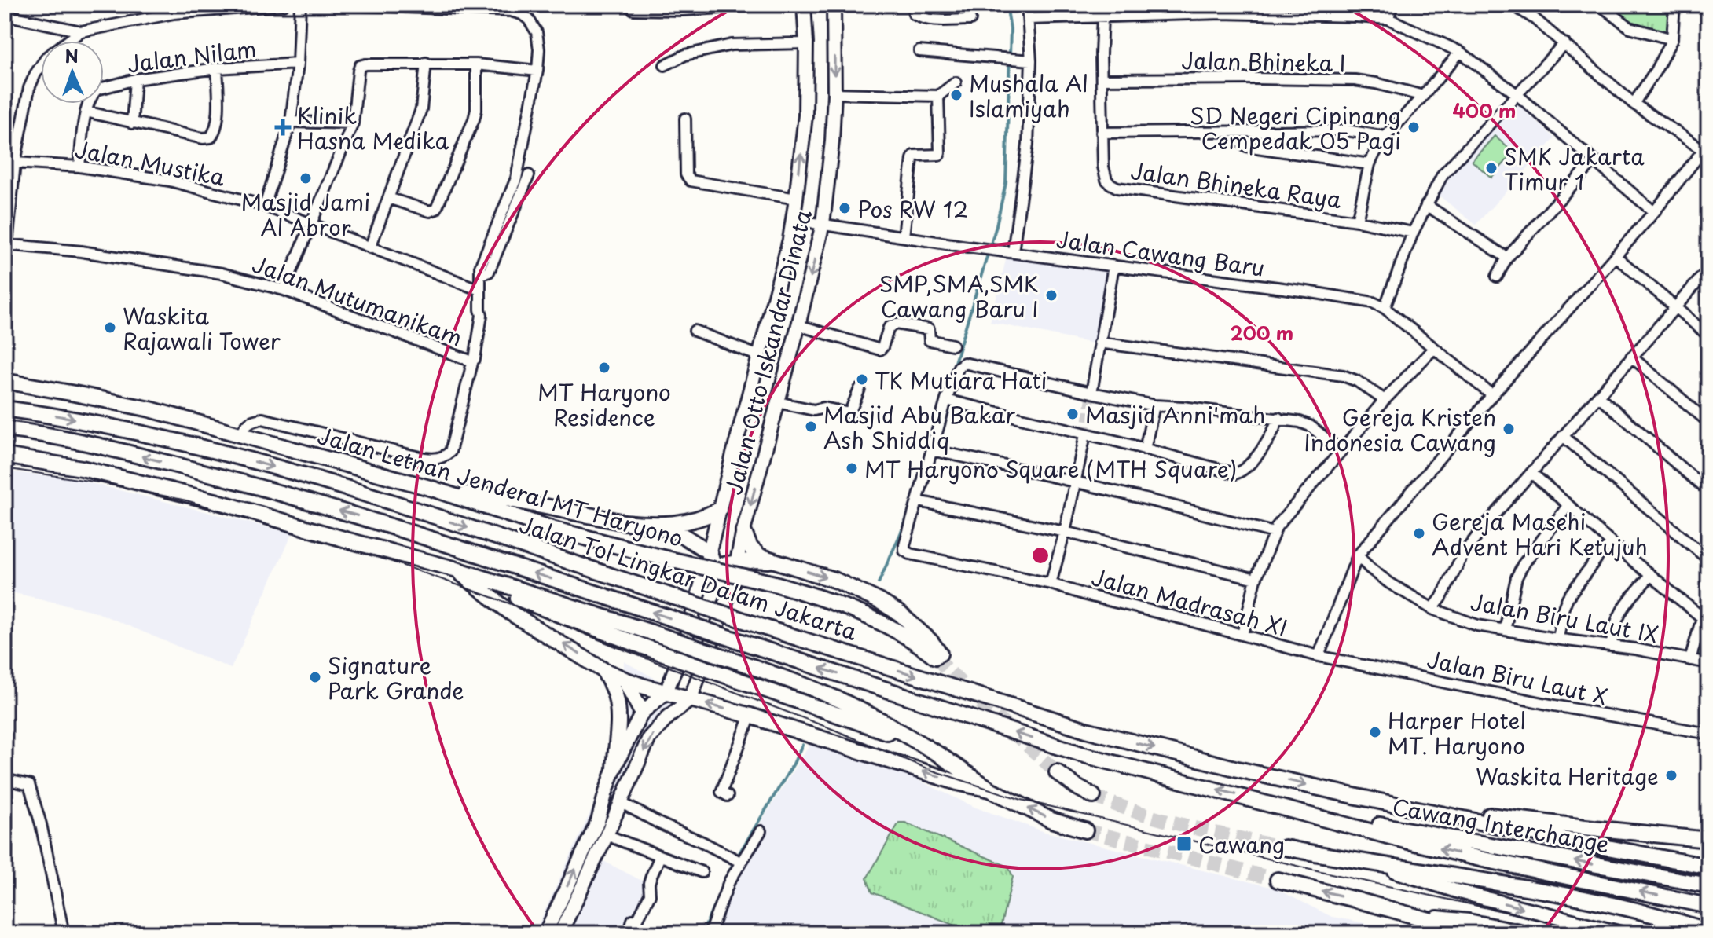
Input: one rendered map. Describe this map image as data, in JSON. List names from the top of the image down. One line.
{"streets":{"highway":["Jalan Letnan Jenderal MT Haryono","Jalan Tol Lingkar Dalam Jakarta","Cawang Interchange"],"main road":["Jalan Otto Iskandar Dinata"],"street":["Jalan Nilam","Jalan Bhineka I","Jalan Mustika","Jalan Bhineka Raya","Jalan Cawang Baru","Jalan Mutumanikam","Jalan Madrasah XI","Jalan Biru Laut IX","Jalan Biru Laut X"]},"crossings":[["Jalan Nilam","Jalan Mustika"],["Jalan Bhineka I","Jalan Bhineka Raya"],["Jalan Cawang Baru","Jalan Otto Iskandar Dinata"],["Jalan Tol Lingkar Dalam Jakarta","Cawang Interchange"],["Jalan Madrasah XI","Jalan Biru Laut X"]],"places":{"other":["Mushala Al Islamiyah","SD Negeri Cipinang Cempedak 05 Pagi","SMK Jakarta Timur 1","Masjid Jami Al Abror","Pos RW 12","SMP,SMA,SMK Cawang Baru I","Waskita Rajawali Tower","MT Haryono Residence","TK Mutiara Hati","Masjid Anni'mah","Masjid Abu Bakar Ash Shiddiq","Gereja Kristen Indonesia Cawang","MT Haryono Square (MTH Square)","Gereja Masehi Advent Hari Ketujuh","Signature Park Grande","Harper Hotel MT. Haryono","Waskita Heritage"],"health":["Klinik Hasna Medika"],"transit":["Cawang"]},"north":"top","rings":["400 m","200 m"]}
